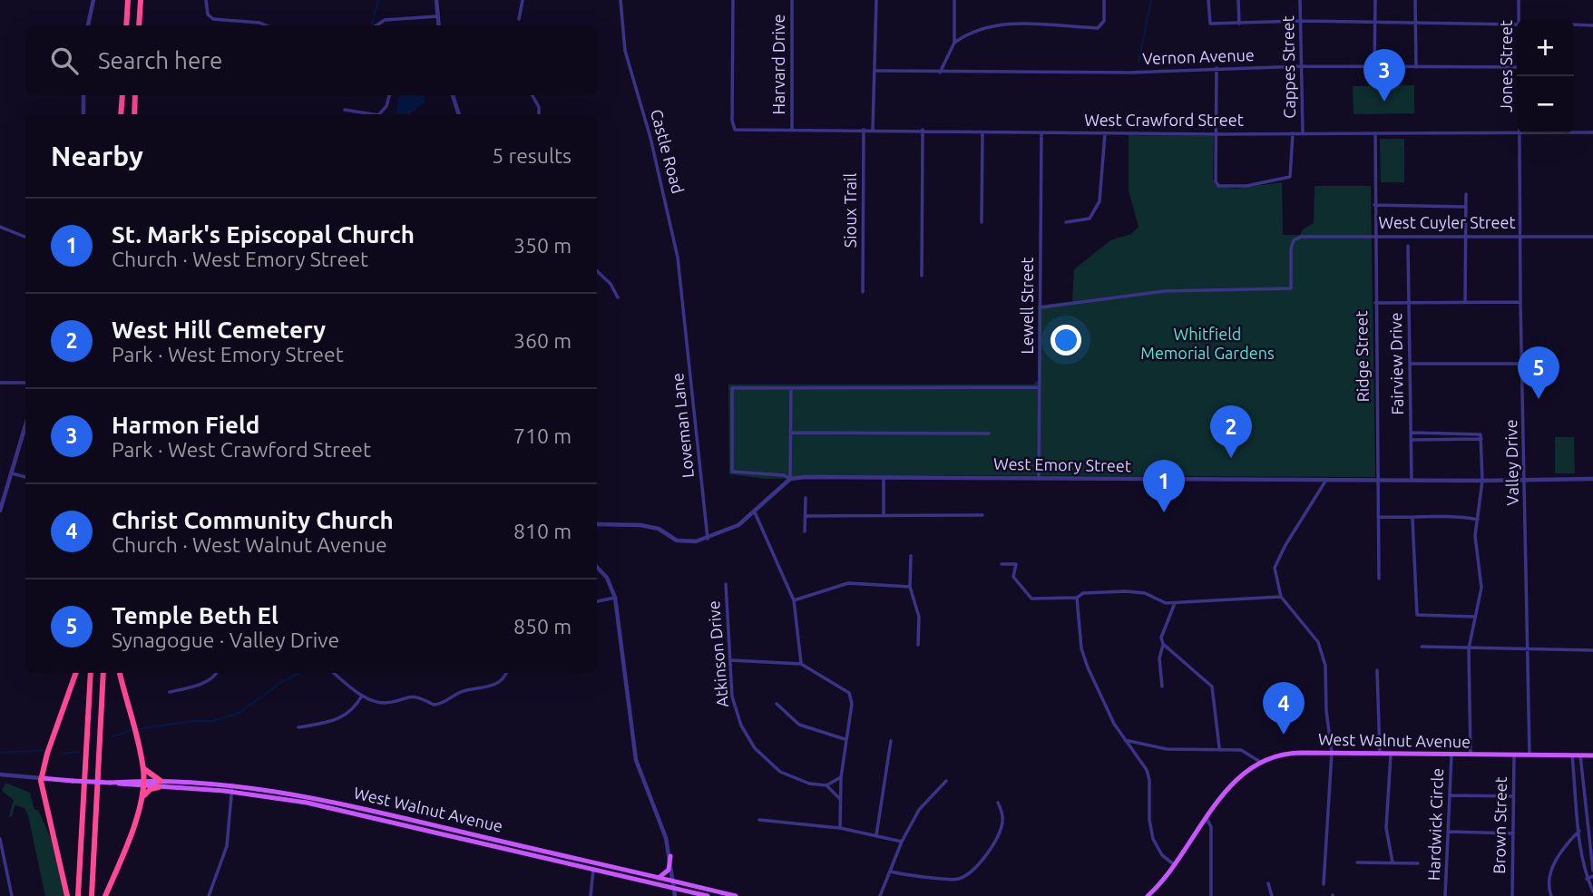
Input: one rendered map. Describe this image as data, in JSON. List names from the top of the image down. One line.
{"streets":{"main road":["West Walnut Avenue"],"street":["Vernon Avenue","Harvard Drive","Jones Street","Cappes Street","West Crawford Street","Castle Road","Sioux Trail","West Cuyler Street","Lewell Street","Ridge Street","Fairview Drive","Loveman Lane","Valley Drive","West Emory Street","Atkinson Drive","Hardwick Circle","Brown Street"]},"crossings":[["Vernon Avenue","Cappes Street"],["Harvard Drive","West Crawford Street"],["Cappes Street","West Crawford Street"],["West Crawford Street","Sioux Trail"],["West Crawford Street","Lewell Street"],["West Crawford Street","Ridge Street"],["Castle Road","Loveman Lane"],["West Cuyler Street","Lewell Street"],["West Cuyler Street","Ridge Street"],["West Cuyler Street","Valley Drive"],["Lewell Street","West Emory Street"],["Ridge Street","West Emory Street"],["Fairview Drive","West Emory Street"],["Valley Drive","West Emory Street"],["Valley Drive","West Walnut Avenue"],["West Walnut Avenue","Hardwick Circle"],["West Walnut Avenue","Brown Street"]],"parks":["Whitfield Memorial Gardens"],"page":{"map_buttons":["+","−"],"search":"Search here","pins":["3","5","2","1","4"],"heading":["Nearby","5 results"],"list":[{"mark":"1","name":"St. Mark's Episcopal Church","note":"Church · West Emory Street","value":"350 m"},{"mark":"2","name":"West Hill Cemetery","note":"Park · West Emory Street","value":"360 m"},{"mark":"3","name":"Harmon Field","note":"Park · West Crawford Street","value":"710 m"},{"mark":"4","name":"Christ Community Church","note":"Church · West Walnut Avenue","value":"810 m"},{"mark":"5","name":"Temple Beth El","note":"Synagogue · Valley Drive","value":"850 m"}]}}
